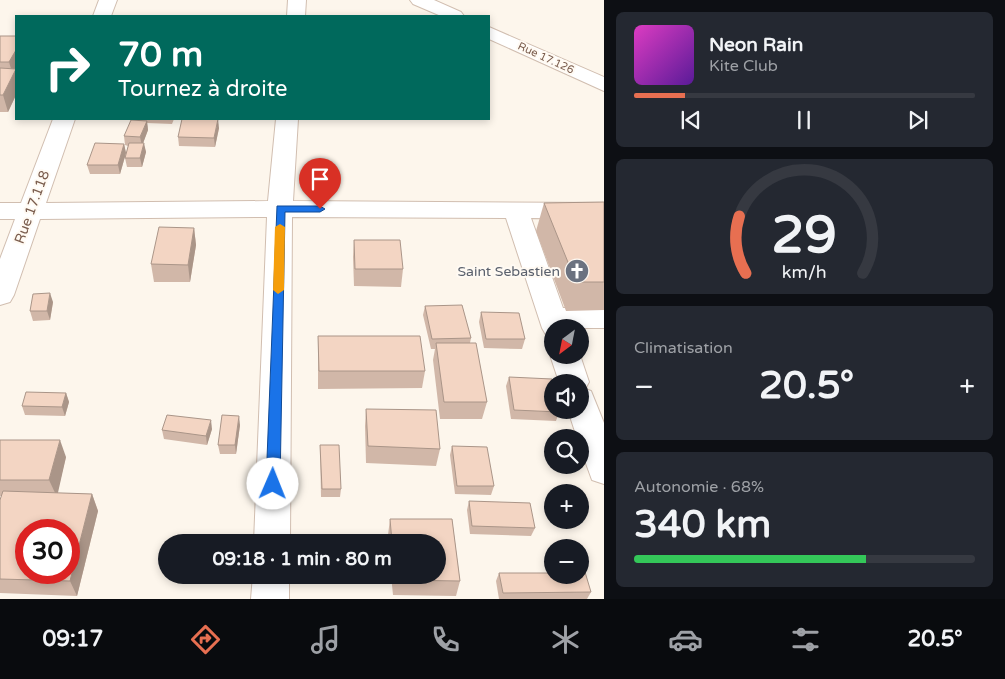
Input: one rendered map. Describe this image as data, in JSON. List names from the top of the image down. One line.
{"streets":{"street":["Rue 17.126","Rue 17.118"]},"places":{"church":["Saint Sebastien"]},"north":"bottom left","page":{"turn":["70 m","Tournez à droite"],"song":["Neon Rain","Kite Club"],"tile":["Climatisation",["Autonomie · 68%","340 km"]],"map_buttons":["+","−"],"heat":["−","20.5°","+"],"limit":"30","trip":"09:18 · 1 min · 80 m","tabs":["09:17","20.5°"],"gauge":["29","km/h"]}}
